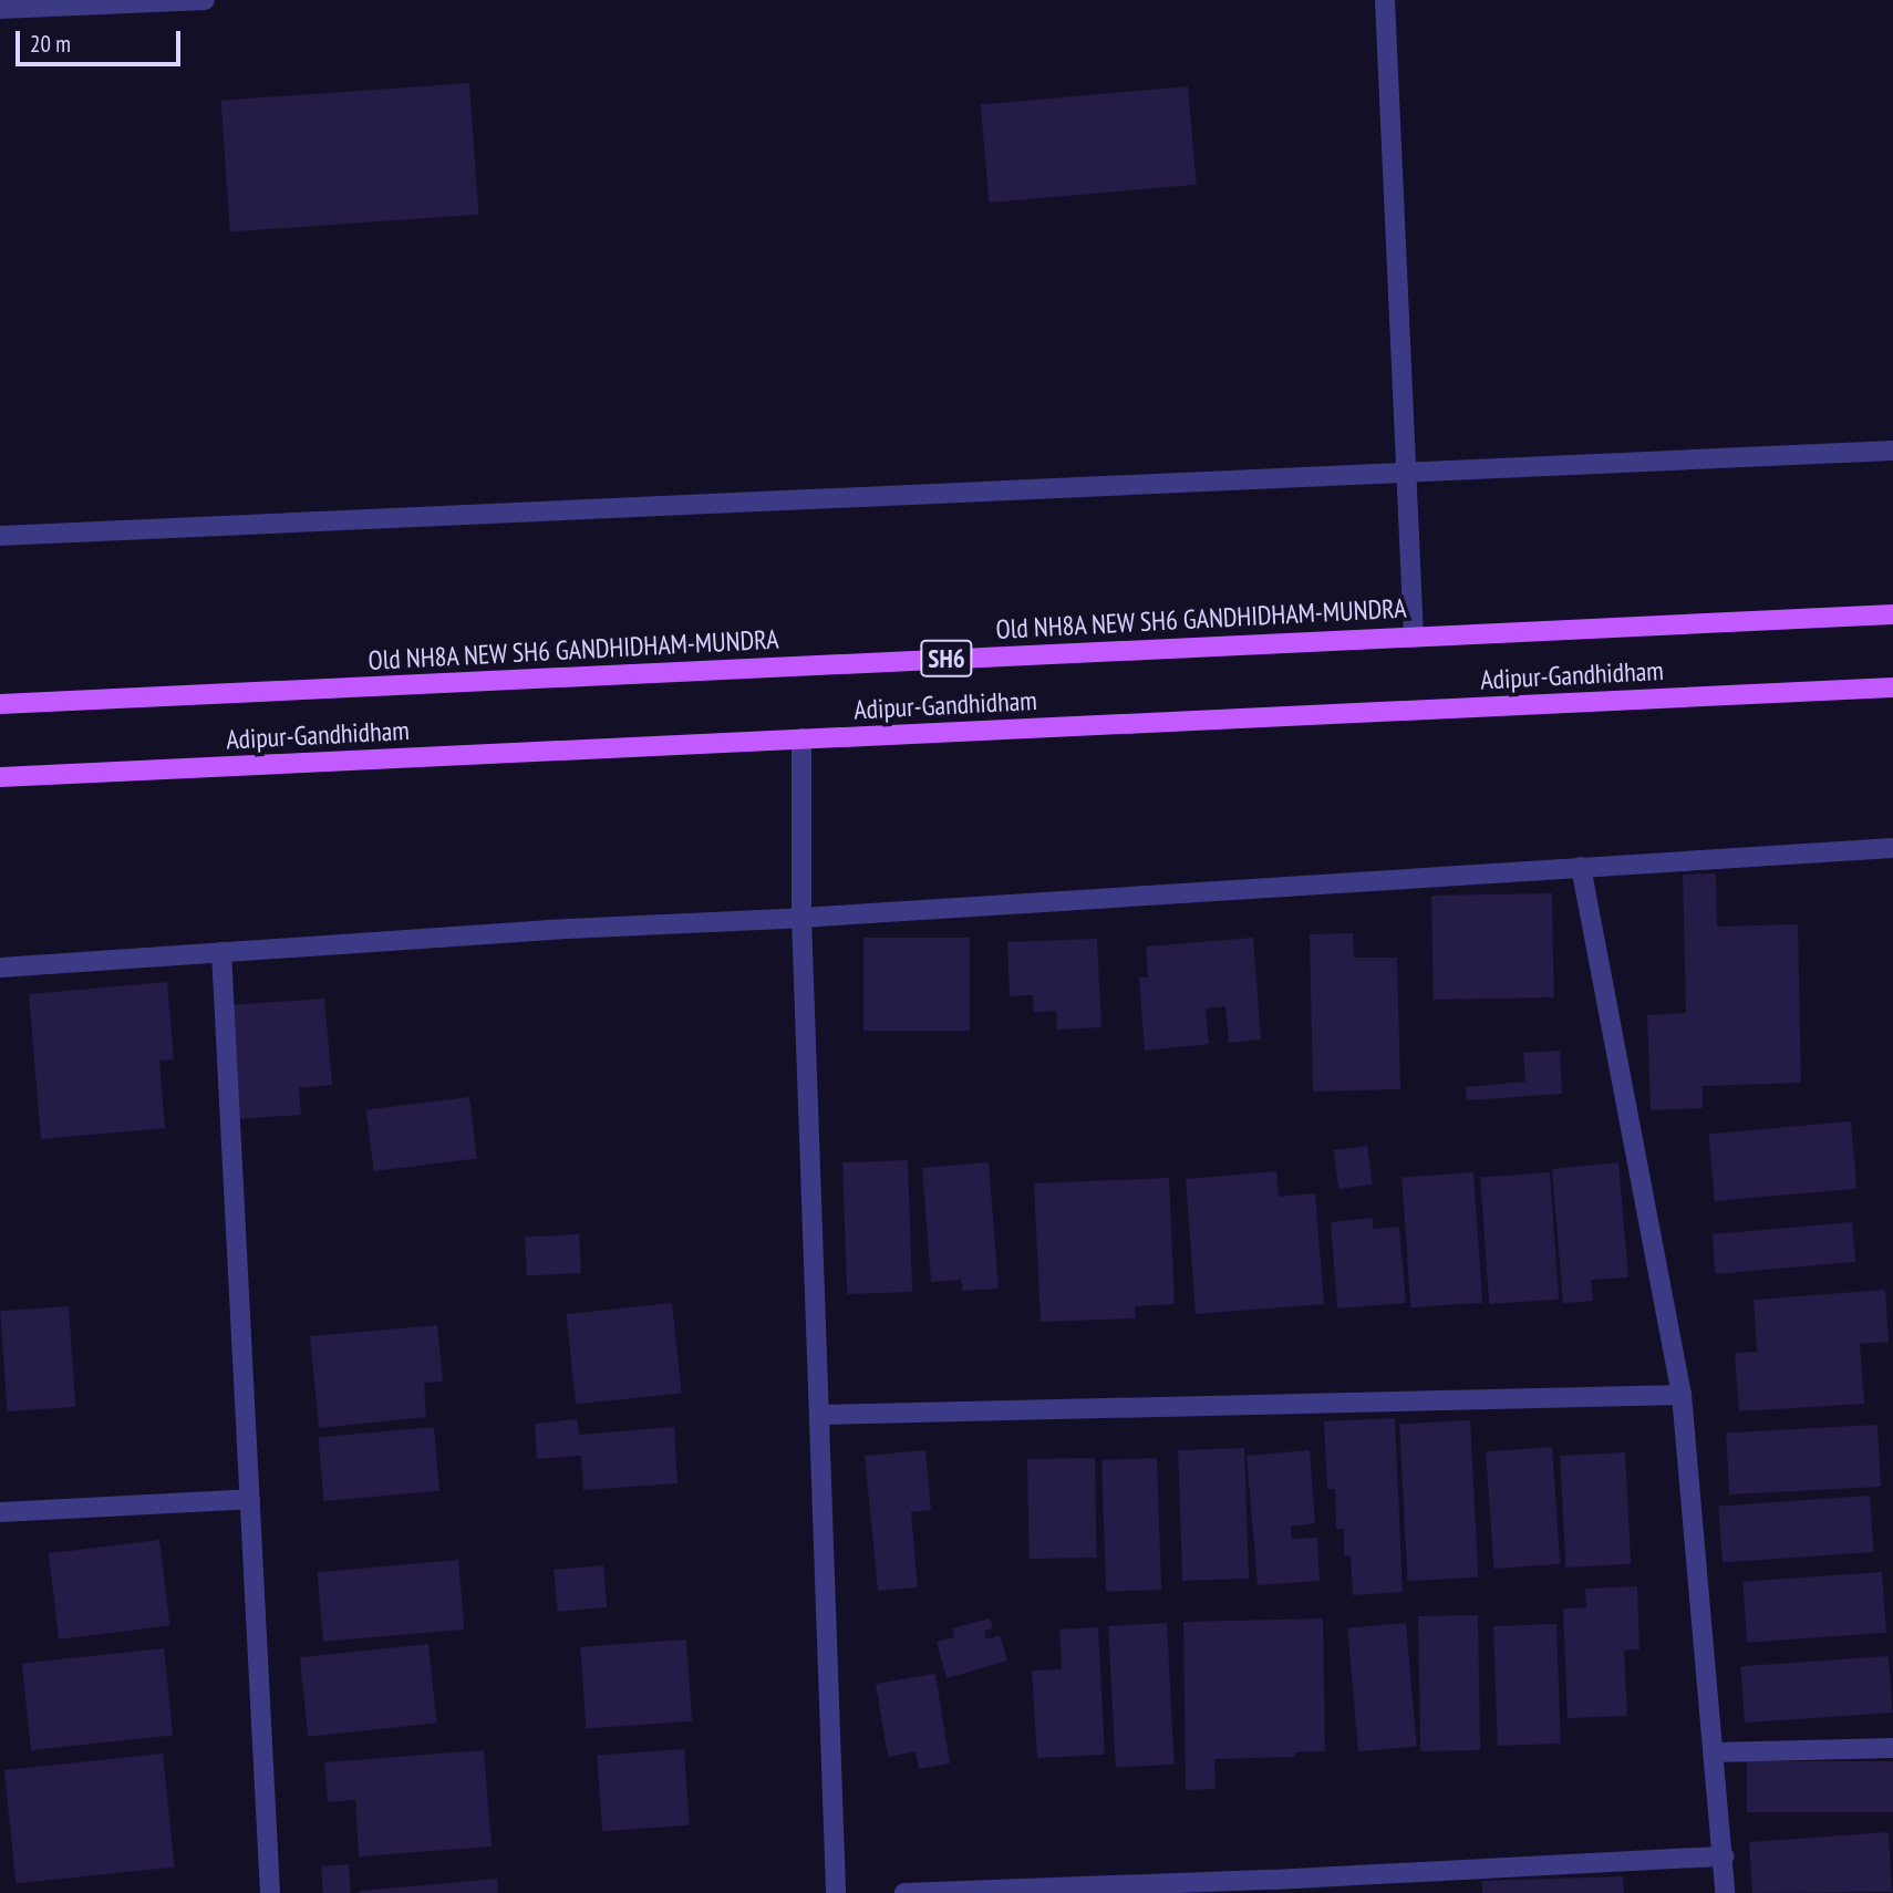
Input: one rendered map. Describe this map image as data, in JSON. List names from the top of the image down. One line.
{"streets":{"main road":["Old NH8A NEW SH6 GANDHIDHAM-MUNDRA","SH6","Adipur-Gandhidham"]},"scale_bar":"20 m"}
